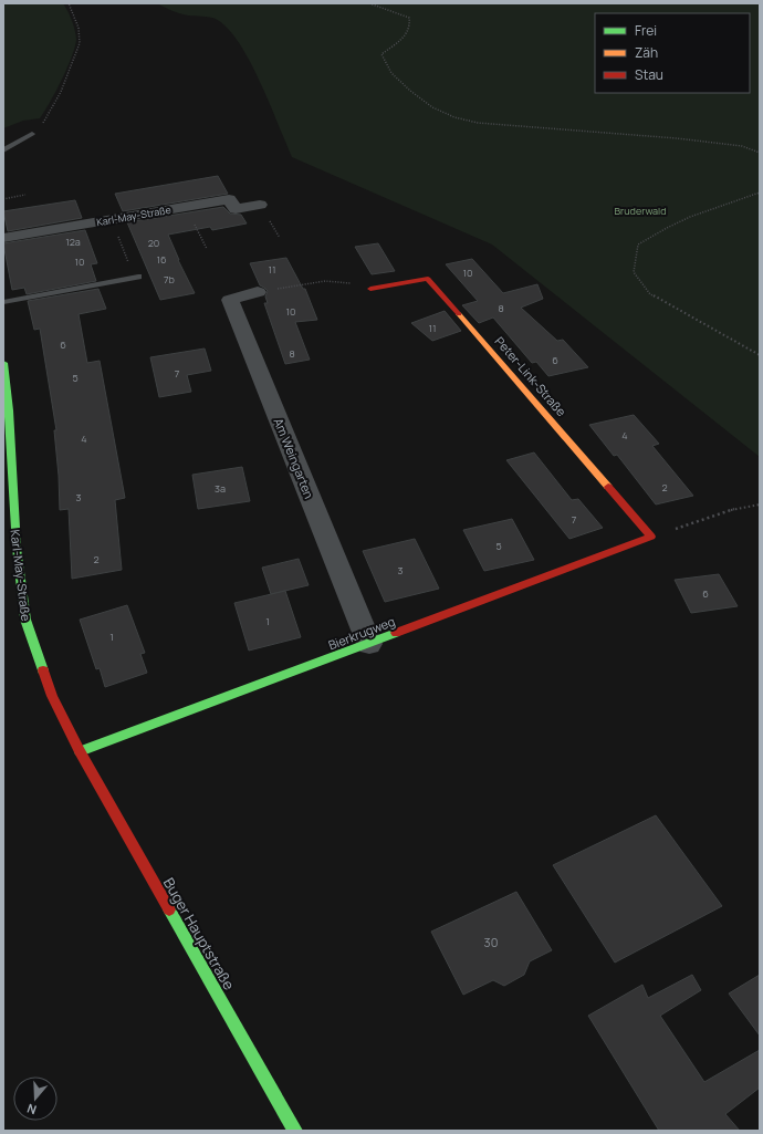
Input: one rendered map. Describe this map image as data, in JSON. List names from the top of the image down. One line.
{"streets":{"street":["Karl-May-Straße","Peter-Link-Straße","Am Weingarten","Bierkrugweg","Buger Hauptstraße"]},"crossings":[["Karl-May-Straße","Bierkrugweg"],["Karl-May-Straße","Buger Hauptstraße"],["Peter-Link-Straße","Bierkrugweg"],["Am Weingarten","Bierkrugweg"],["Bierkrugweg","Buger Hauptstraße"]],"parks":["Bruderwald"],"house_numbers":["12a","20","16","10","11","10","7b","8","10","11","6","8","6","7","5","4","4","2","3a","3","7","5","2","3","6","1","1","30"],"legend":["Frei","Zäh","Stau"],"north":"bottom"}
